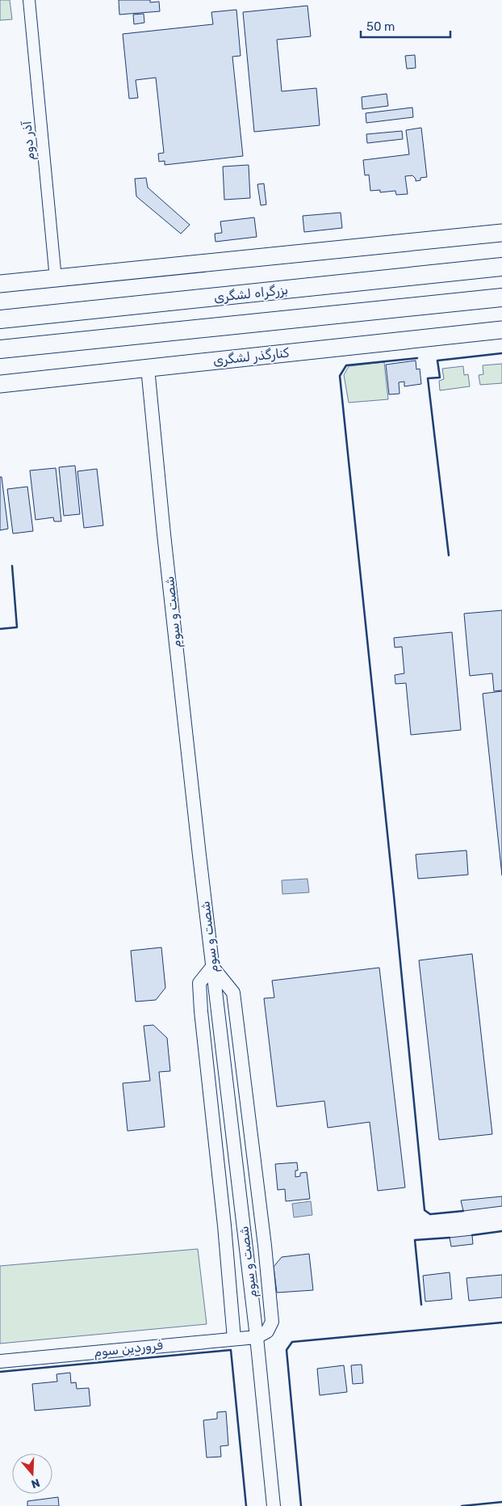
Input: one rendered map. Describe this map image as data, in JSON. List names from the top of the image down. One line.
{"streets":{"highway":["بزرگراه لشگری"],"main road":["کنارگذر لشگری"],"street":["آذر دوم","شصت و سوم","فروردین سوم"]},"crossings":[["کنارگذر لشگری","شصت و سوم"],["شصت و سوم","فروردین سوم"]],"scale_bar":"50 m","north":"bottom"}
